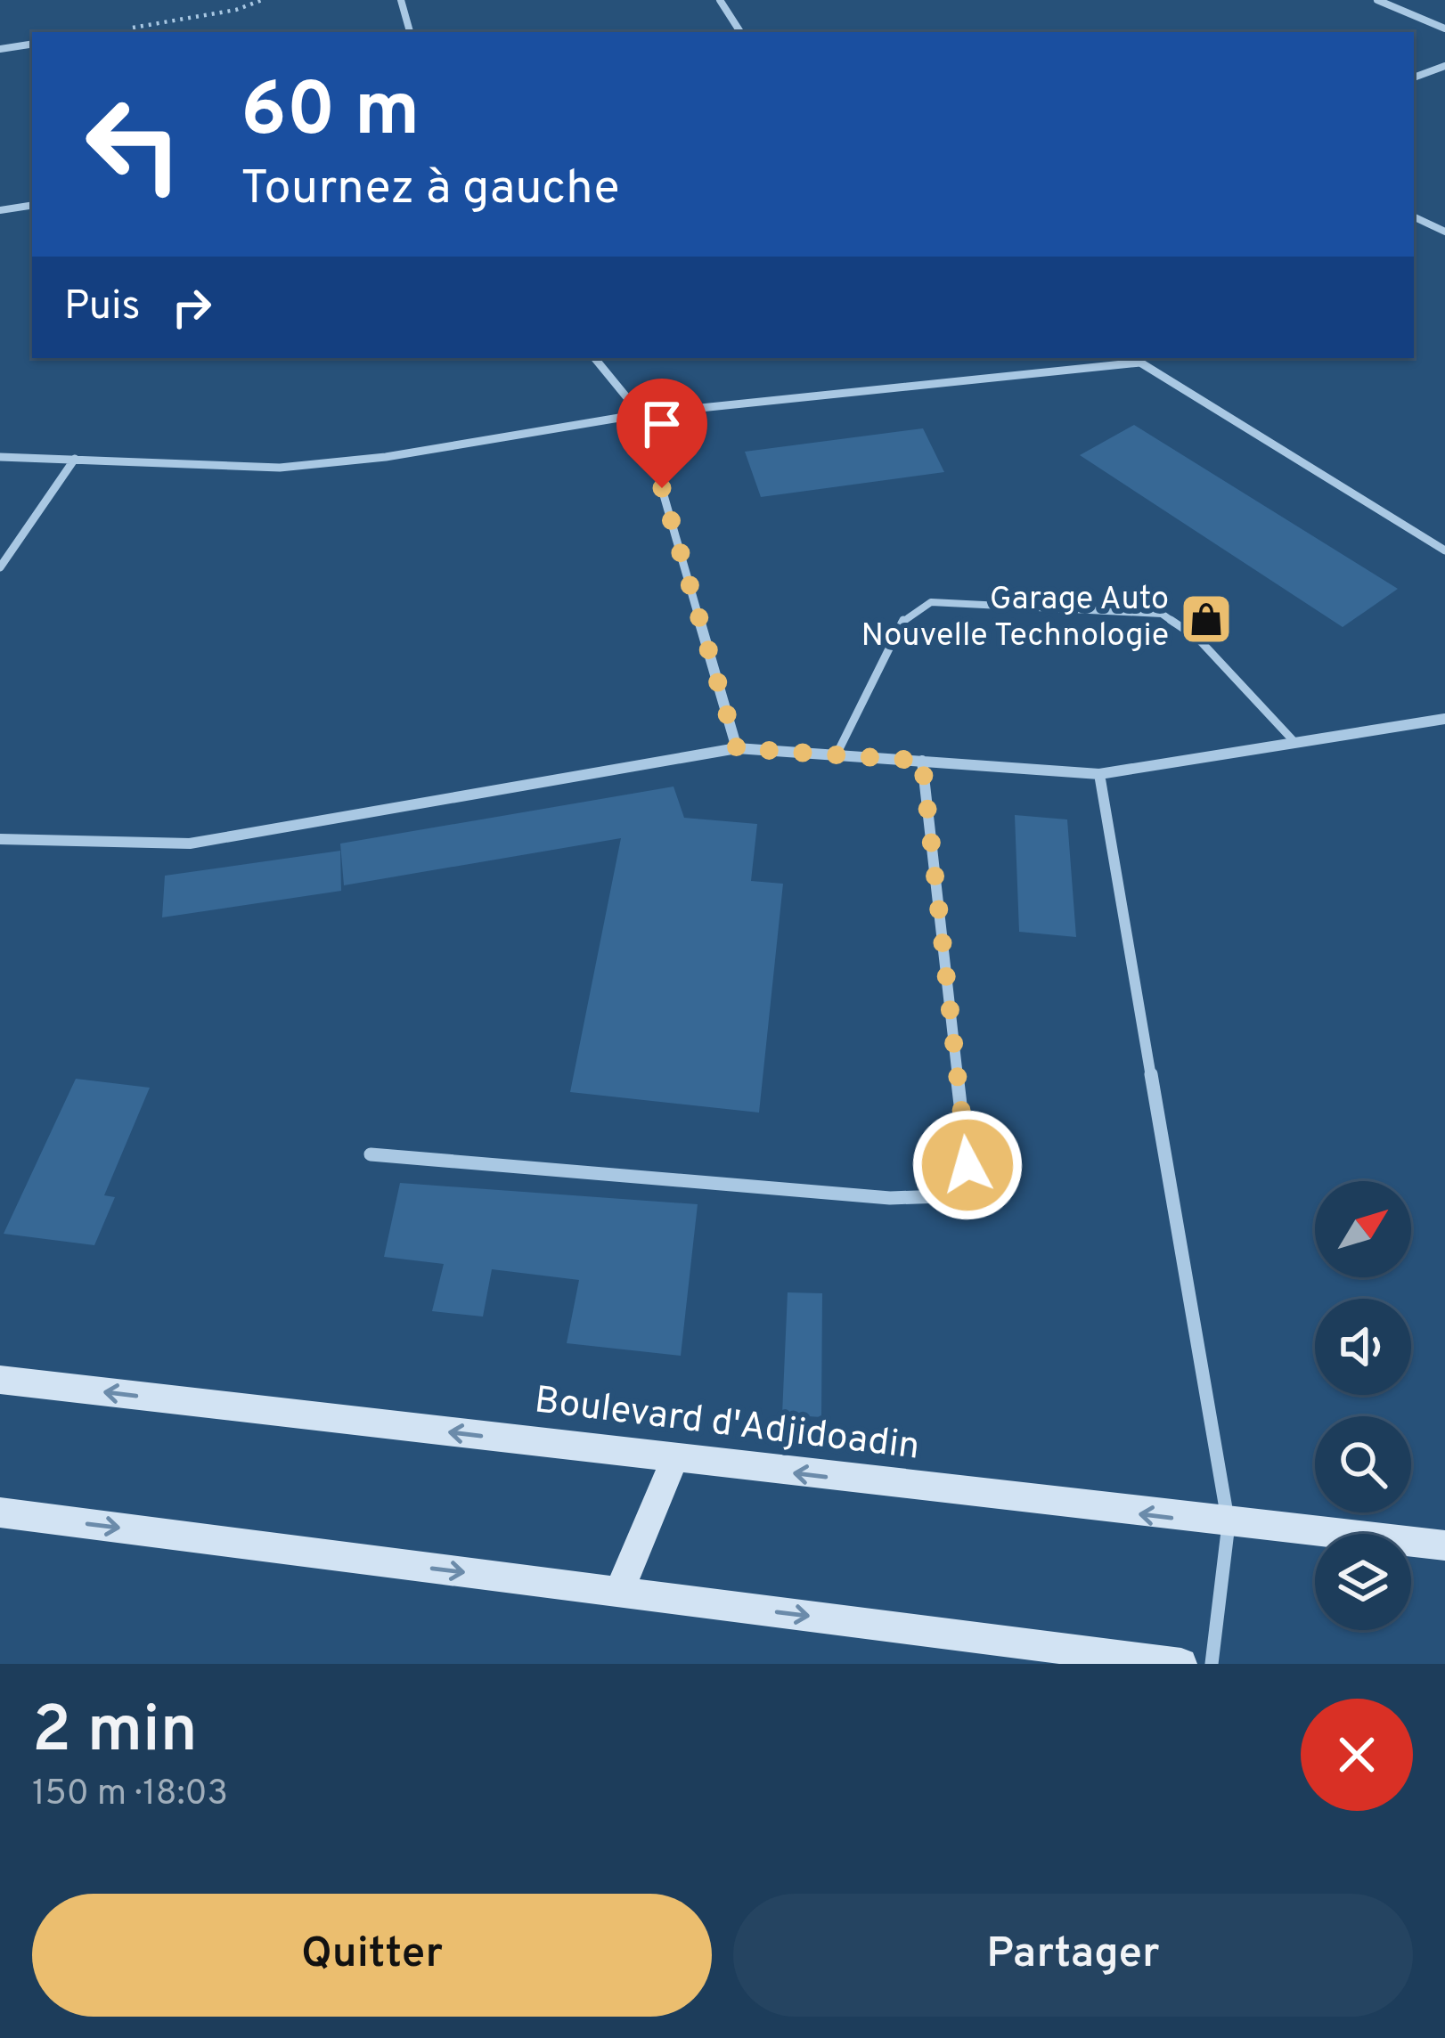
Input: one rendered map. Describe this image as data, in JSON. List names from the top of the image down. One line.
{"streets":{"main road":["Boulevard d'Adjidoadin"]},"places":{"shop":["Garage Auto Nouvelle Technologie"]},"north":"top right","page":{"turn":["60 m","Tournez à gauche"],"then":"Puis","heading":["2 min","150 m · 18:03"],"buttons":["Quitter","Partager"]}}
